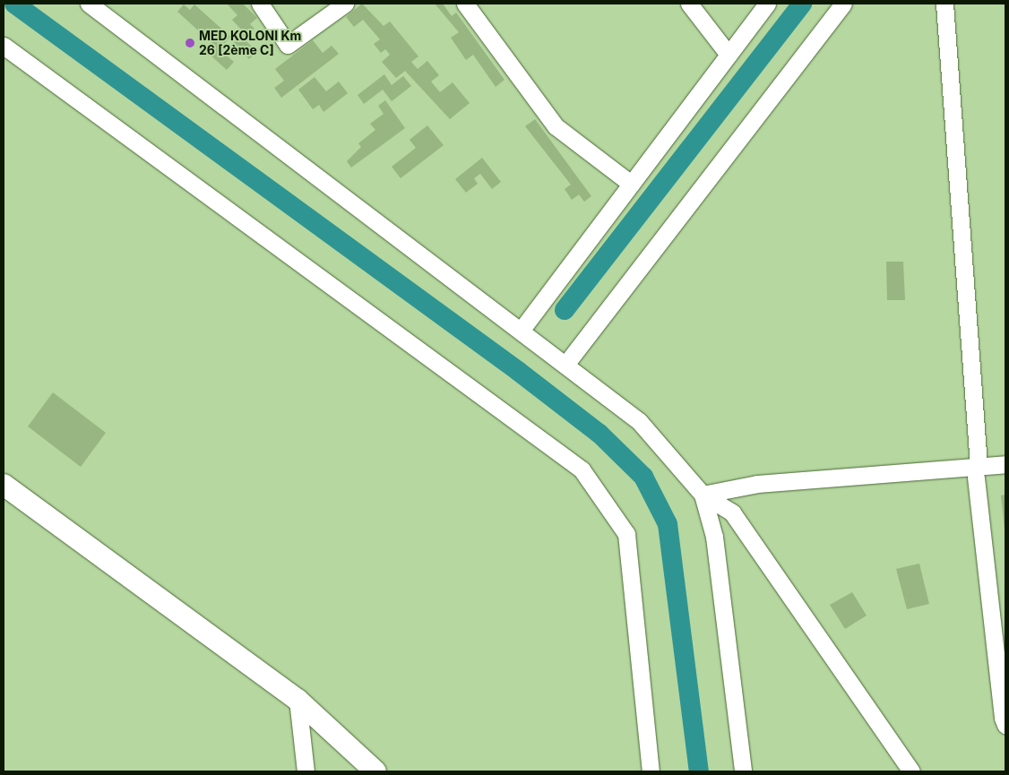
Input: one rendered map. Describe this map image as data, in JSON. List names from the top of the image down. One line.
{"places":["MED KOLONI Km 26 [2ème C]"]}
